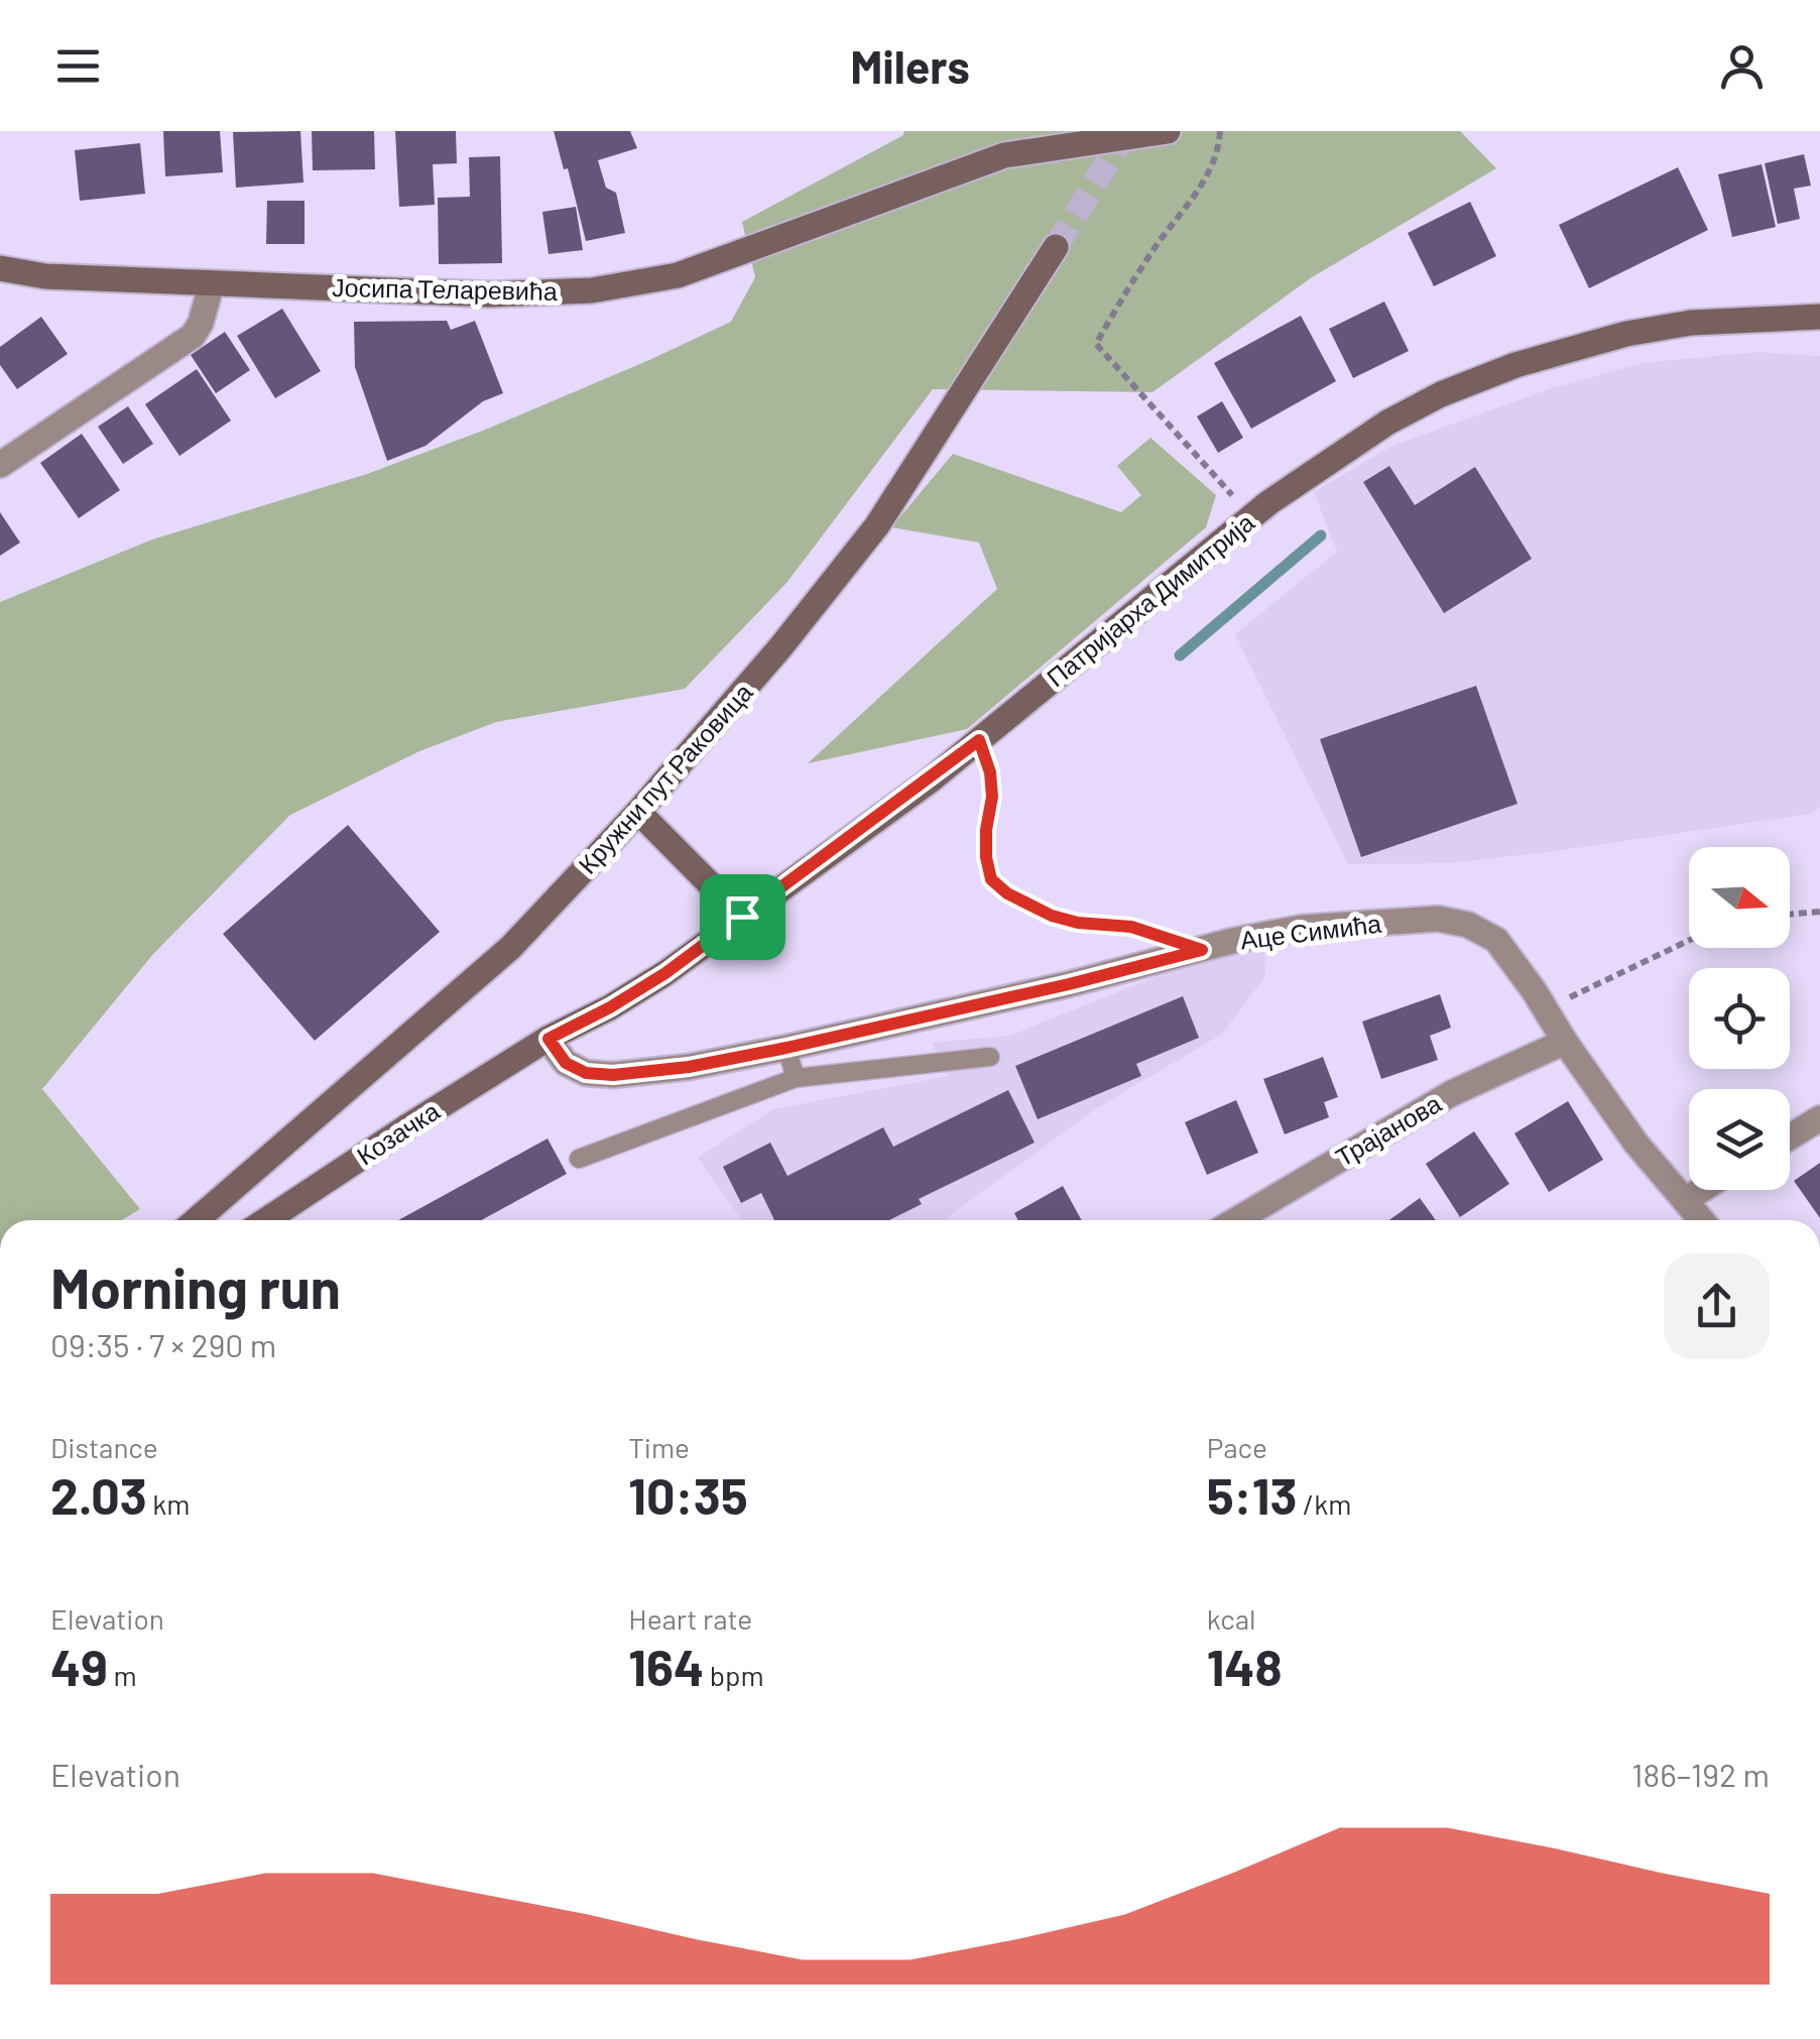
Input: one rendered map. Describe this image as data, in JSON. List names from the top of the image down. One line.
{"streets":{"main road":["Јосипа Теларевића","Патријарха Димитрија","Кружни пут Раковица","Козачка"],"street":["Аце Симића","Трајанова"]},"crossings":[["Патријарха Димитрија","Аце Симића"],["Патријарха Димитрија","Козачка"],["Аце Симића","Трајанова"],["Аце Симића","Козачка"]],"north":"right","page":{"header":"Milers","heading":["Morning run","09:35 · 7 × 290 m"],"stats":[["Distance","2.03 km"],["Time","10:35"],["Pace","5:13 /km"],["Elevation","49 m"],["Heart rate","164 bpm"],["kcal","148"]],"chart":["Elevation","186–192 m"]}}
